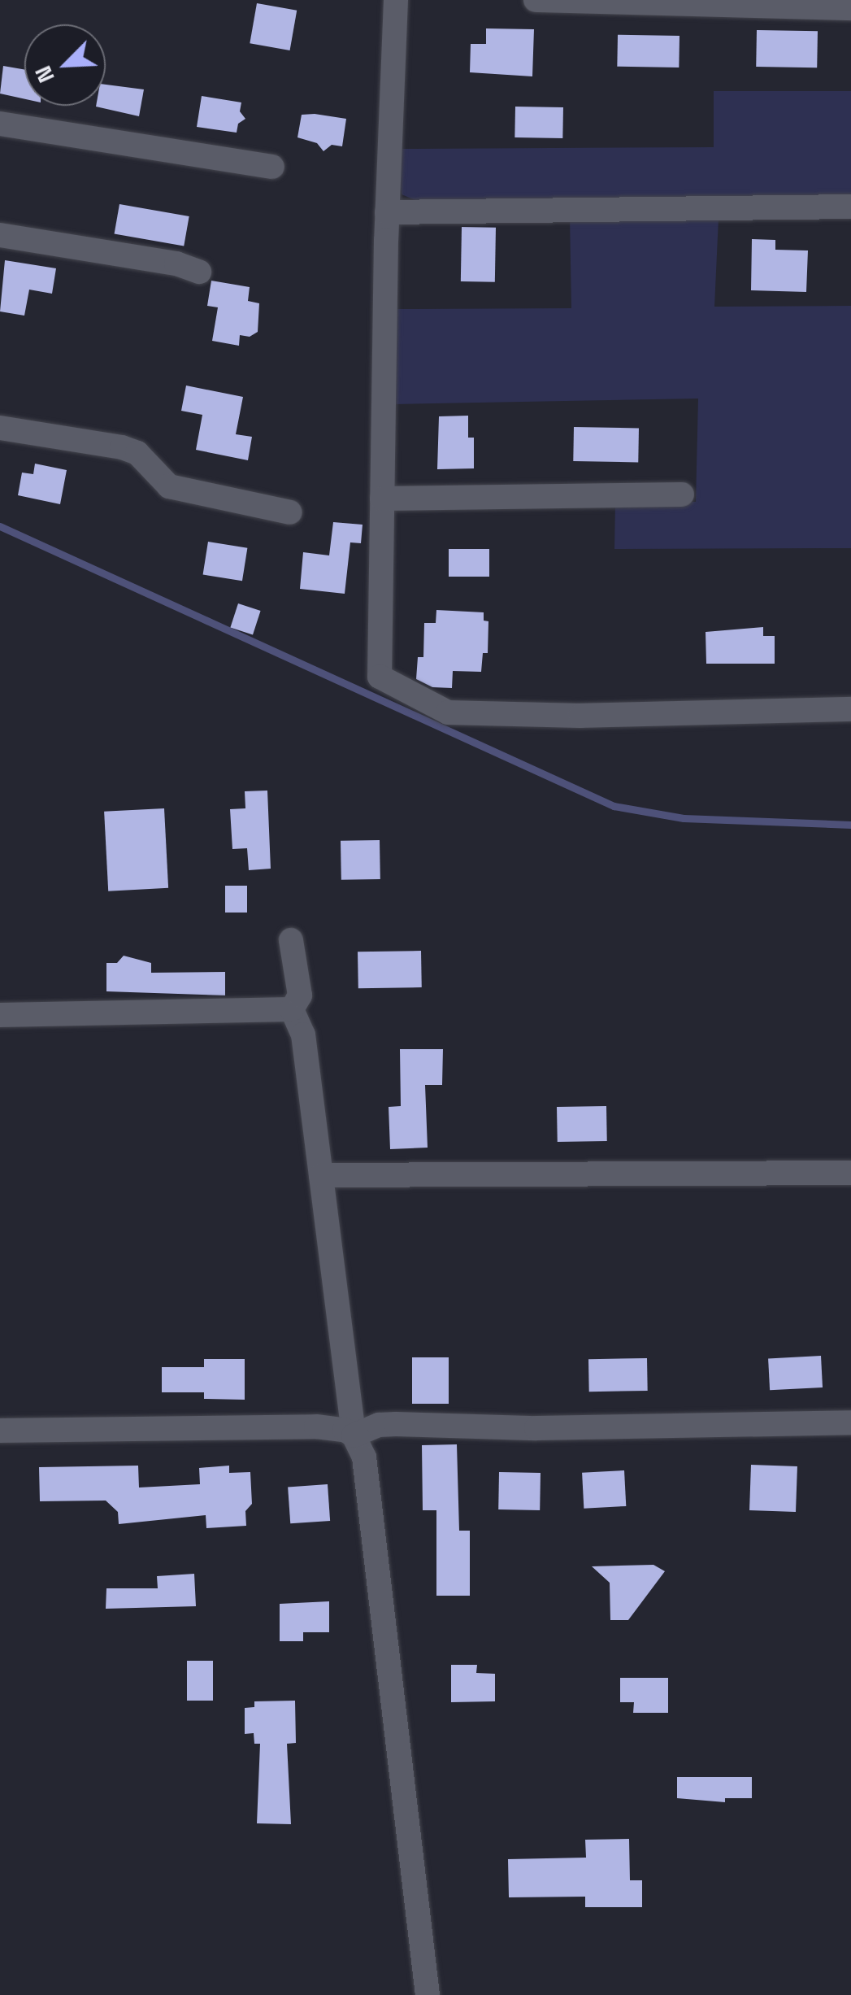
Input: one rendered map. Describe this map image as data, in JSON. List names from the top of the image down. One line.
{"north":"bottom left"}
